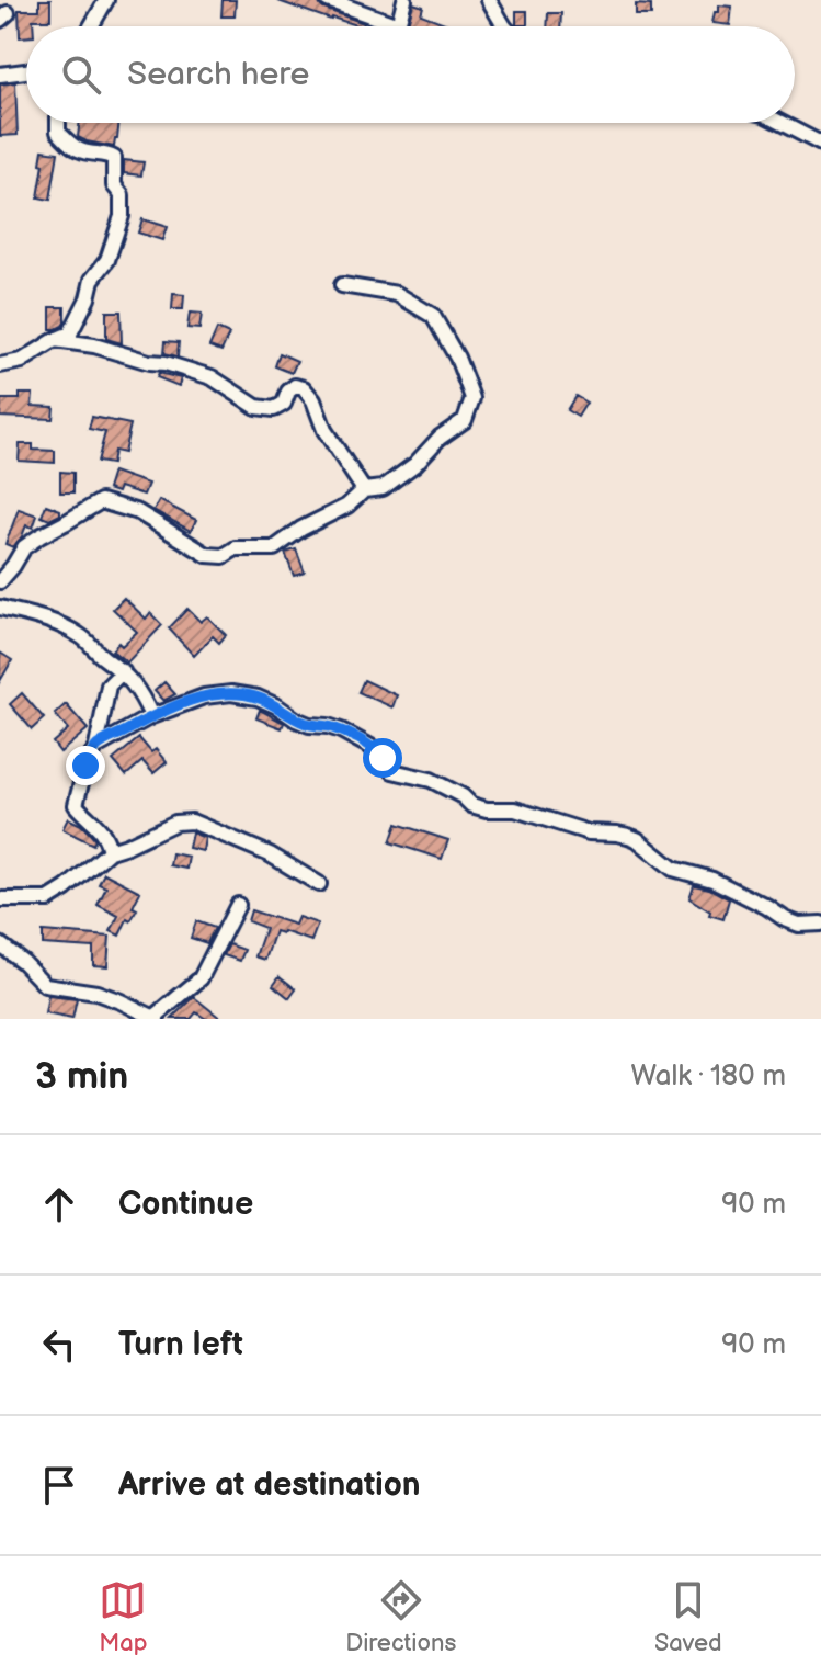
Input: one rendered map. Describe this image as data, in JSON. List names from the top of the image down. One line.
{"page":{"search":"Search here","heading":["3 min","Walk · 180 m"],"list":[["Continue","90 m"],["Turn left","90 m"],"Arrive at destination"],"nav":["Map","Directions","Saved"]}}
